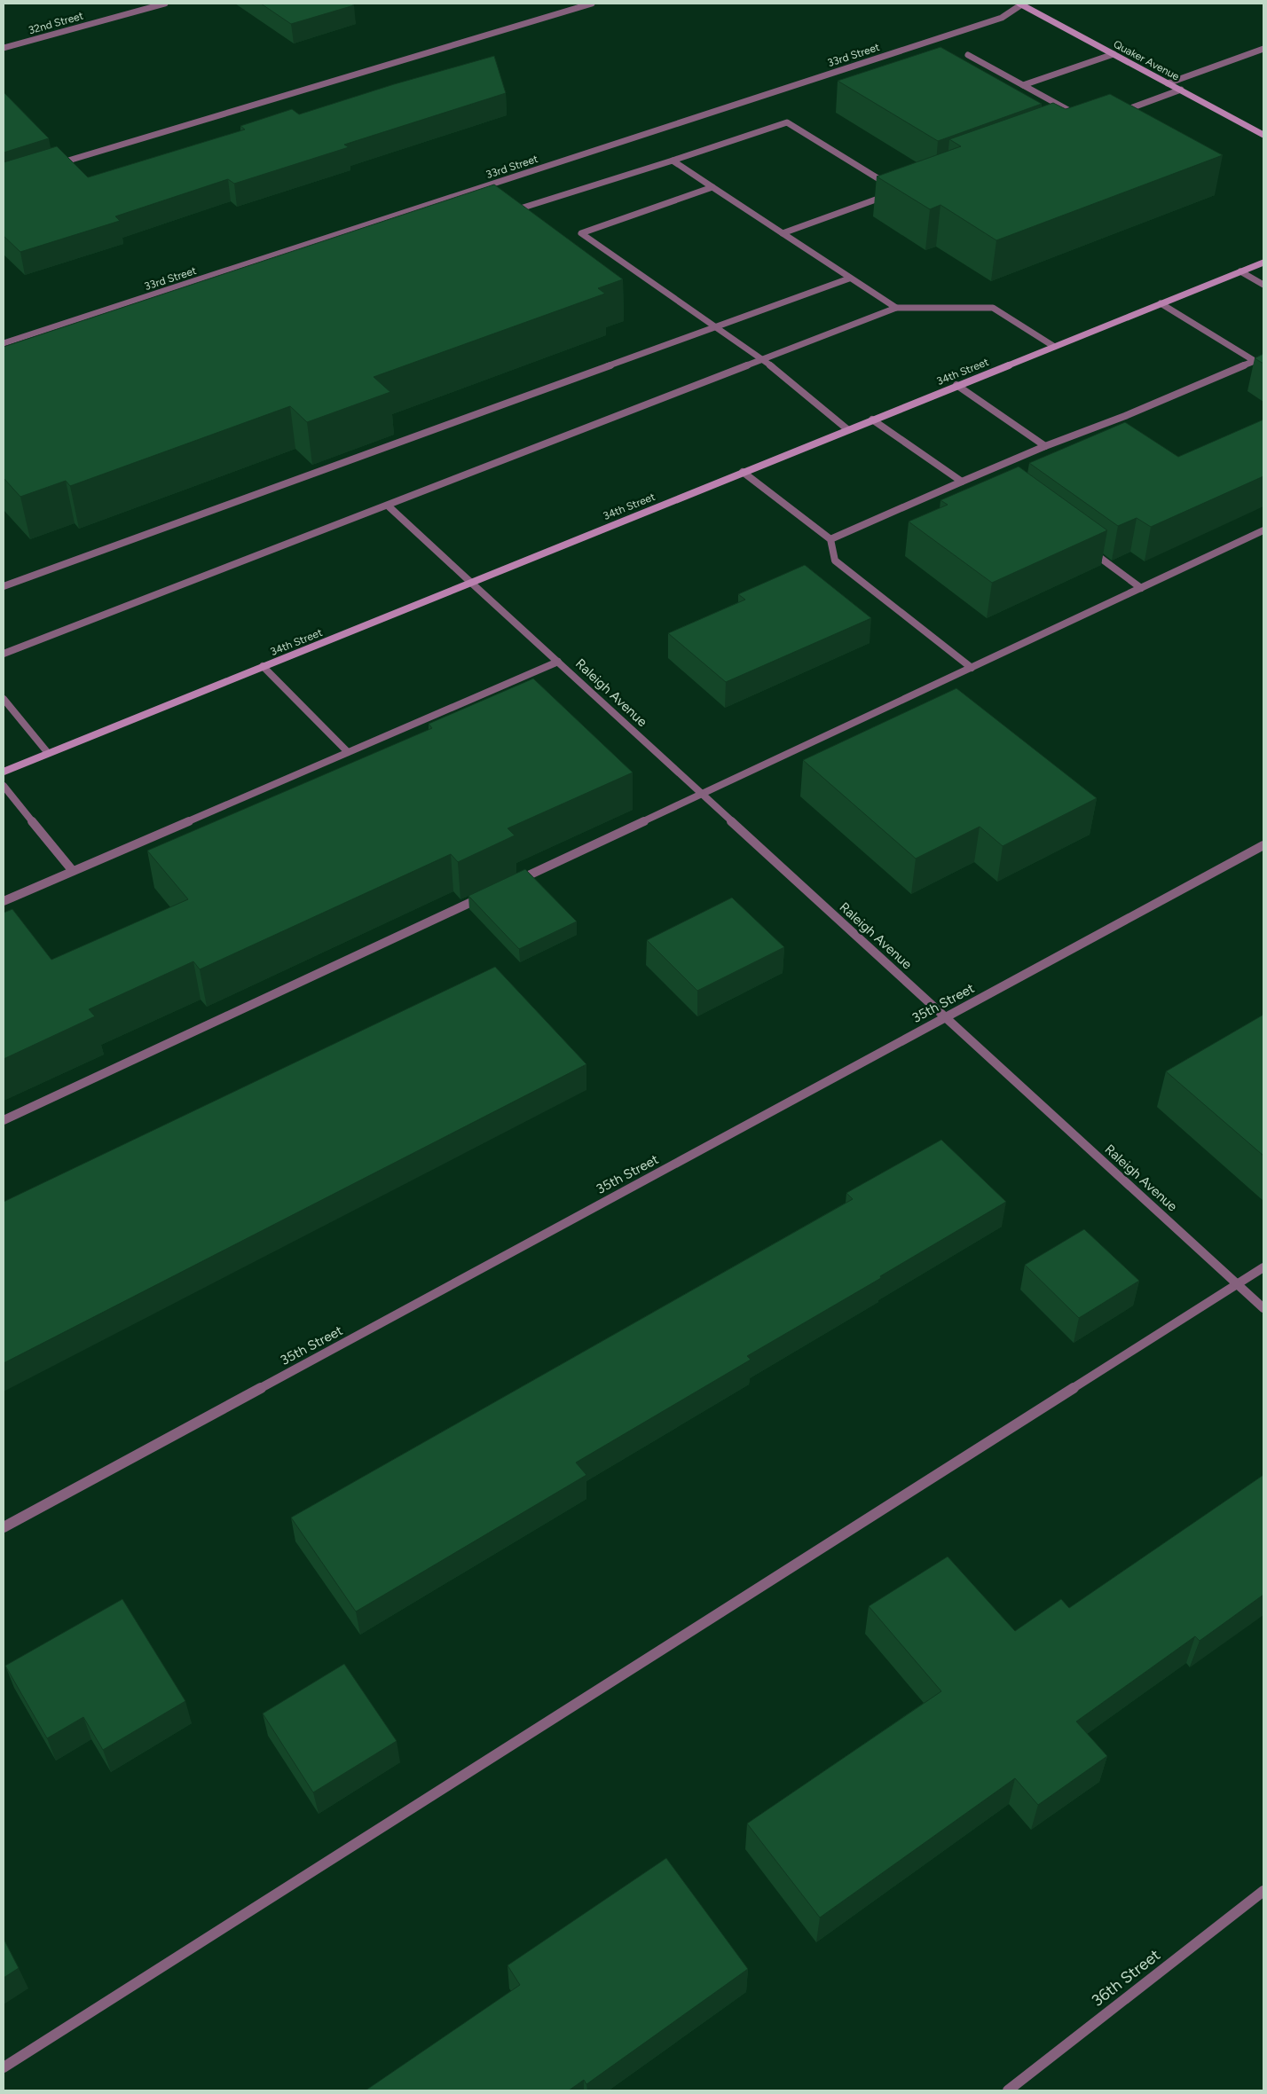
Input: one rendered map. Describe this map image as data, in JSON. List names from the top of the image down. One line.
{"streets":{"main road":["Quaker Avenue","34th Street"],"street":["32nd Street","33rd Street","Raleigh Avenue","35th Street","36th Street"]},"crossings":[["33rd Street","Quaker Avenue"],["34th Street","Raleigh Avenue"],["Raleigh Avenue","35th Street"]]}
